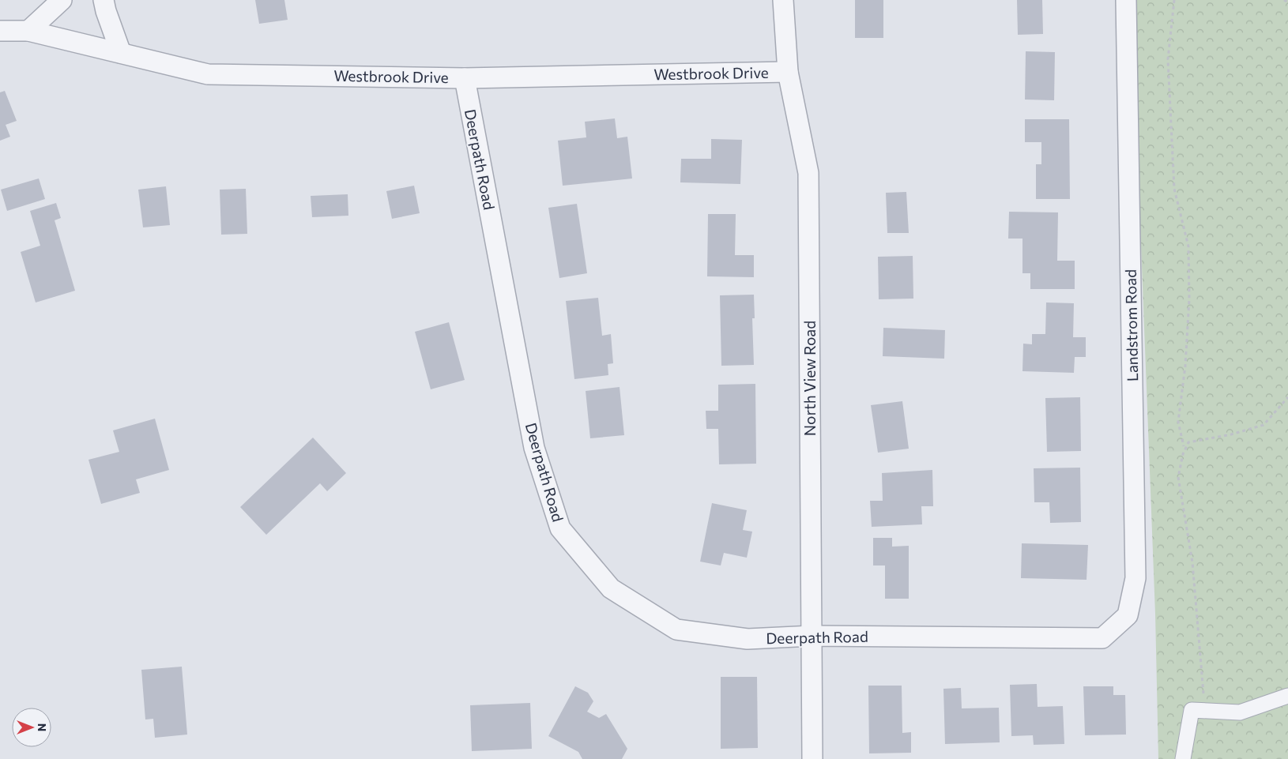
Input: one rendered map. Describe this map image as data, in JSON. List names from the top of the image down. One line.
{"streets":{"street":["Westbrook Drive","Deerpath Road","Landstrom Road","North View Road"]},"crossings":[["Westbrook Drive","Deerpath Road"],["Westbrook Drive","North View Road"],["Deerpath Road","Landstrom Road"],["Deerpath Road","North View Road"]],"north":"right"}
